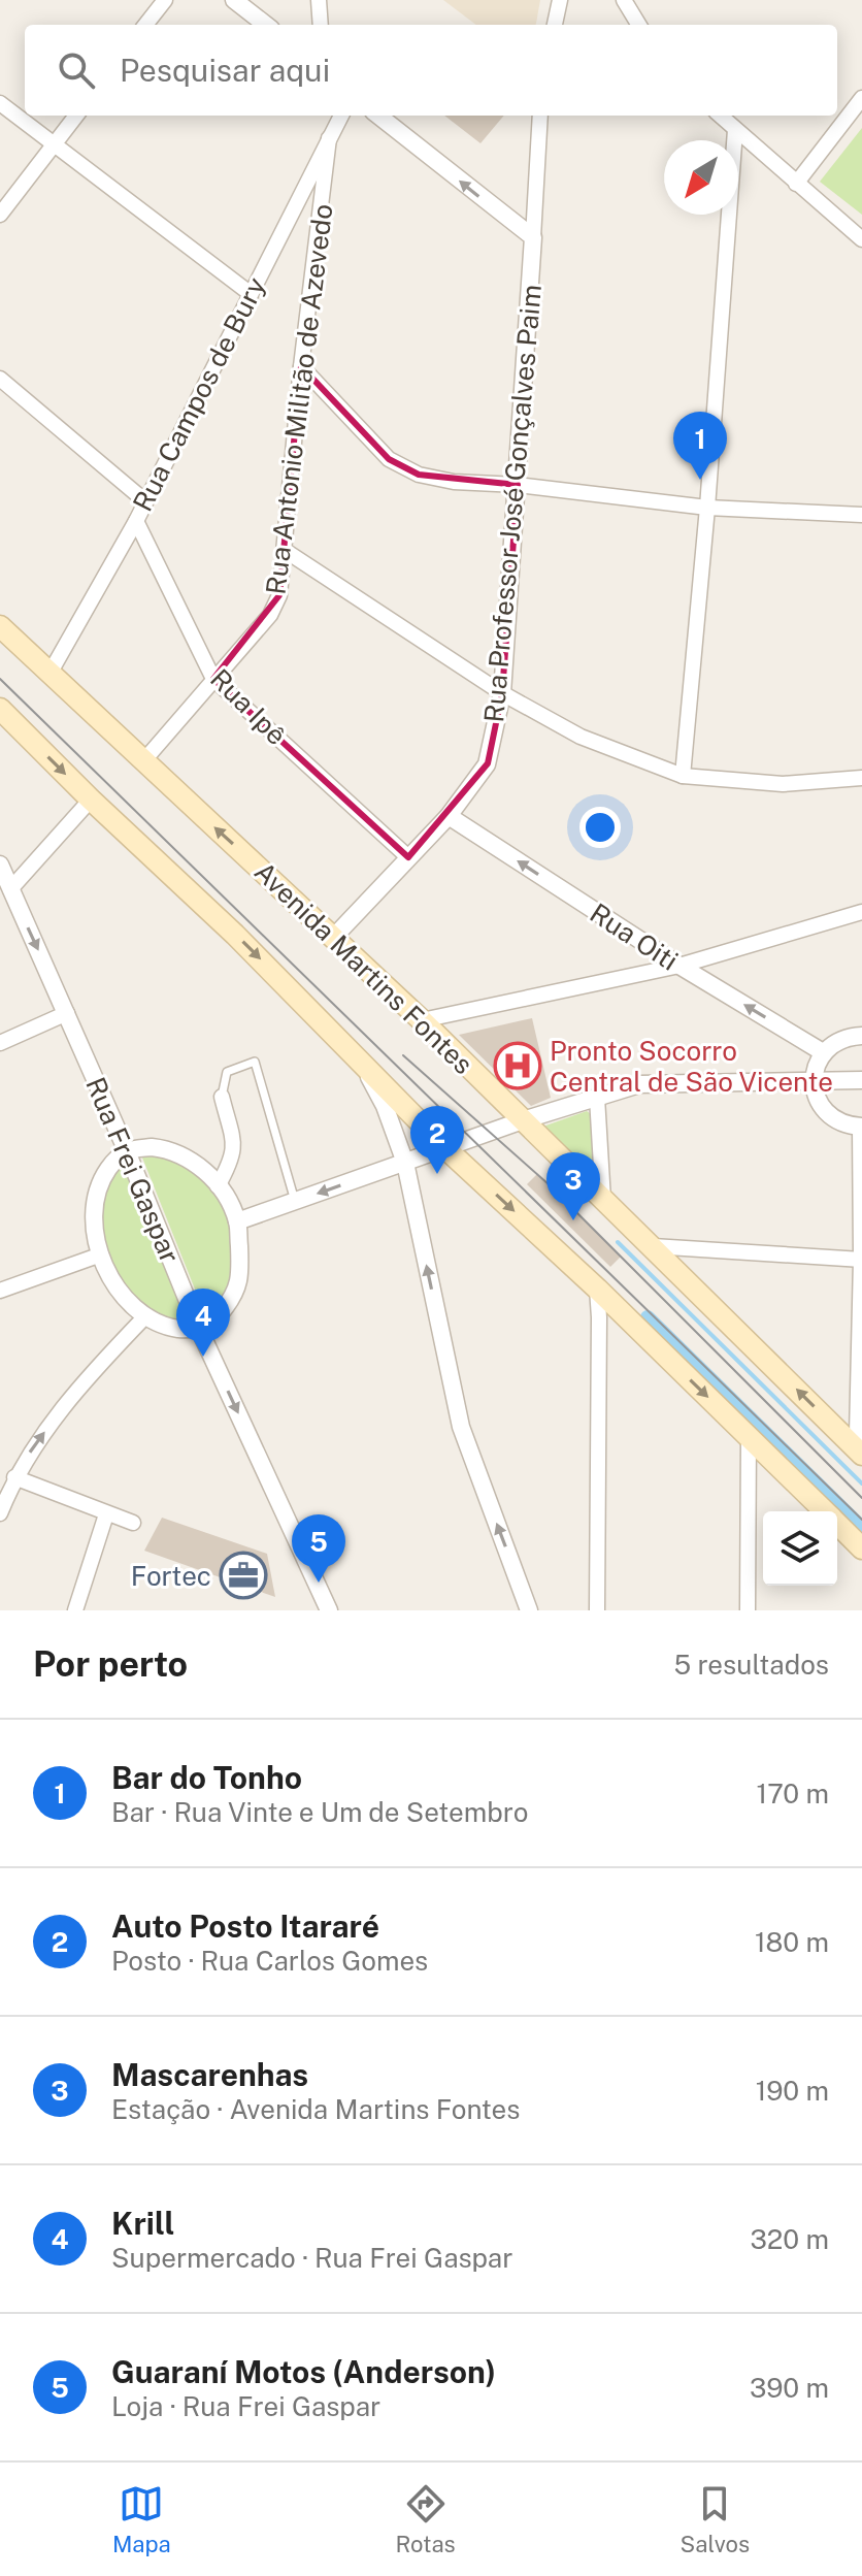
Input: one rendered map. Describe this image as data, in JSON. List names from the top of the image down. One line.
{"streets":{"main road":["Avenida Martins Fontes"],"street":["Rua Campos de Bury","Rua Antonio Militão de Azevedo","Rua Professor José Gonçalves Paim","Rua Ipê","Rua Oiti","Rua Frei Gaspar"]},"crossings":[["Rua Campos de Bury","Rua Antonio Militão de Azevedo"],["Rua Campos de Bury","Rua Ipê"],["Rua Campos de Bury","Avenida Martins Fontes"],["Rua Antonio Militão de Azevedo","Rua Ipê"],["Rua Antonio Militão de Azevedo","Avenida Martins Fontes"],["Rua Professor José Gonçalves Paim","Rua Ipê"],["Rua Professor José Gonçalves Paim","Rua Oiti"],["Rua Professor José Gonçalves Paim","Avenida Martins Fontes"]],"one_way":["Rua Oiti","Rua Frei Gaspar"],"places":{"hospital":["Pronto Socorro Central de São Vicente"],"office":["Fortec"]},"north":"bottom left","page":{"search":"Pesquisar aqui","pins":["1","2","3","4","5"],"heading":["Por perto","5 resultados"],"list":[{"mark":"1","name":"Bar do Tonho","note":"Bar · Rua Vinte e Um de Setembro","value":"170 m"},{"mark":"2","name":"Auto Posto Itararé","note":"Posto · Rua Carlos Gomes","value":"180 m"},{"mark":"3","name":"Mascarenhas","note":"Estação · Avenida Martins Fontes","value":"190 m"},{"mark":"4","name":"Krill","note":"Supermercado · Rua Frei Gaspar","value":"320 m"},{"mark":"5","name":"Guaraní Motos (Anderson)","note":"Loja · Rua Frei Gaspar","value":"390 m"}],"nav":["Mapa","Rotas","Salvos"]}}
